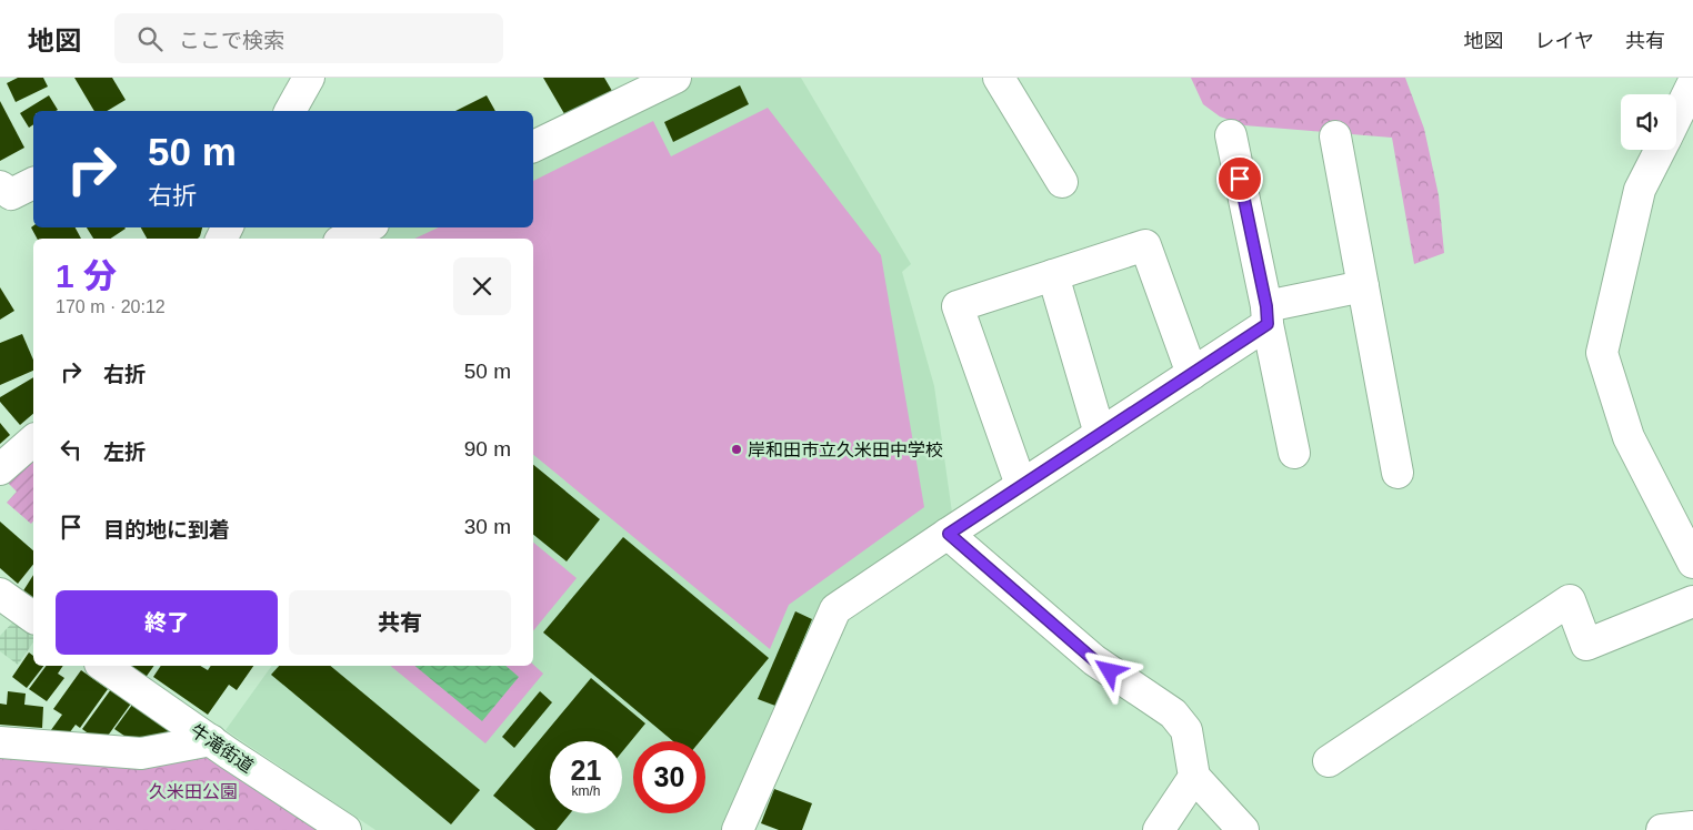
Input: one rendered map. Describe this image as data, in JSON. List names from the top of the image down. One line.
{"streets":{"street":["牛滝街道"]},"parks":["久米田公園"],"places":["岸和田市立久米田中学校"],"page":{"header":"地図","search":"ここで検索","nav":["地図","レイヤ","共有"],"turn":["50 m","右折"],"heading":["1 分","170 m · 20:12"],"list":[{"name":"右折","value":"50 m"},{"name":"左折","value":"90 m"},{"name":"目的地に到着","value":"30 m"}],"buttons":["終了","共有"],"speed":"21 km/h","limit":"30"}}
